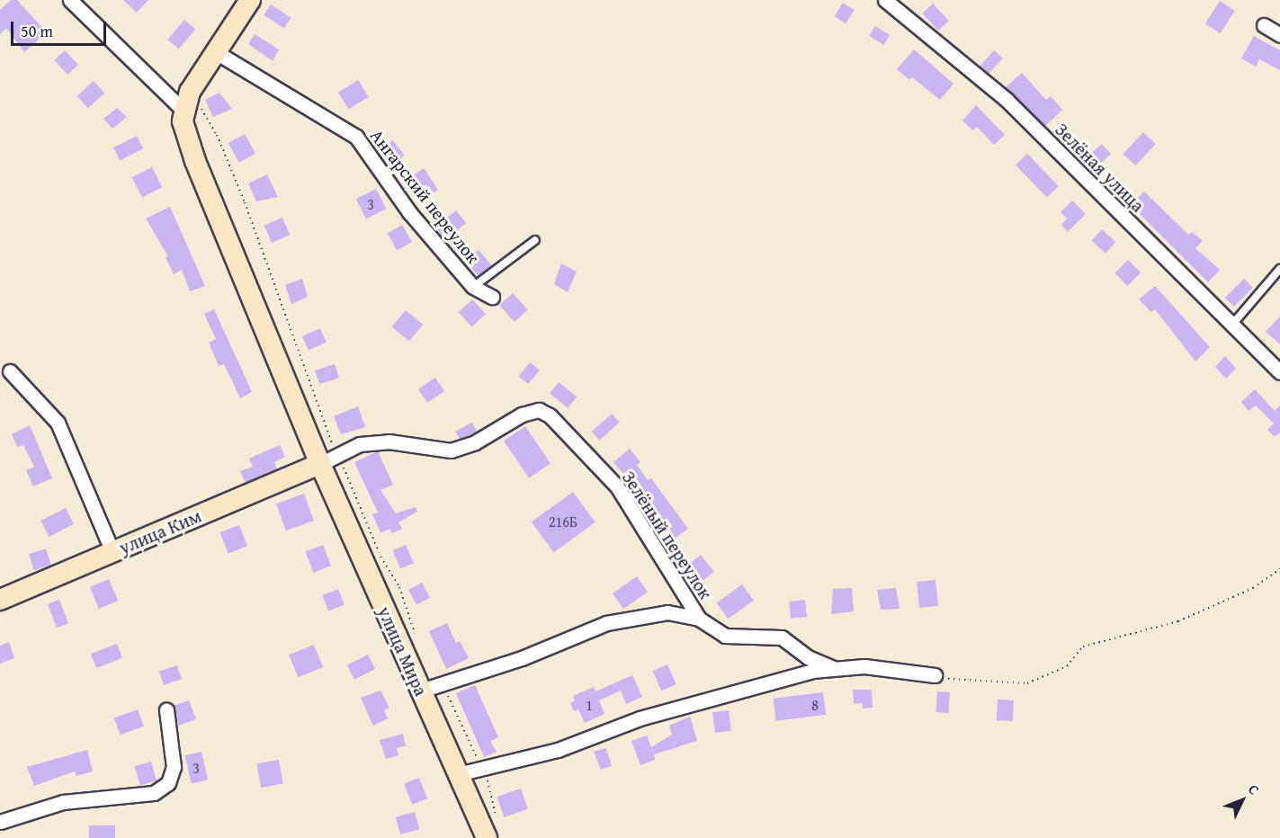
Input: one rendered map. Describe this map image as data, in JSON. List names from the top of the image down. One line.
{"streets":{"street":["Зелёная улица","Ангарский переулок","улица Ким","Зелёный переулок","улица Мира"]},"crossings":[["улица Ким","Зелёный переулок"],["улица Ким","улица Мира"],["Зелёный переулок","улица Мира"]],"house_numbers":["3","216Б","1","8","3"],"scale_bar":"50 m","north":"top right"}
